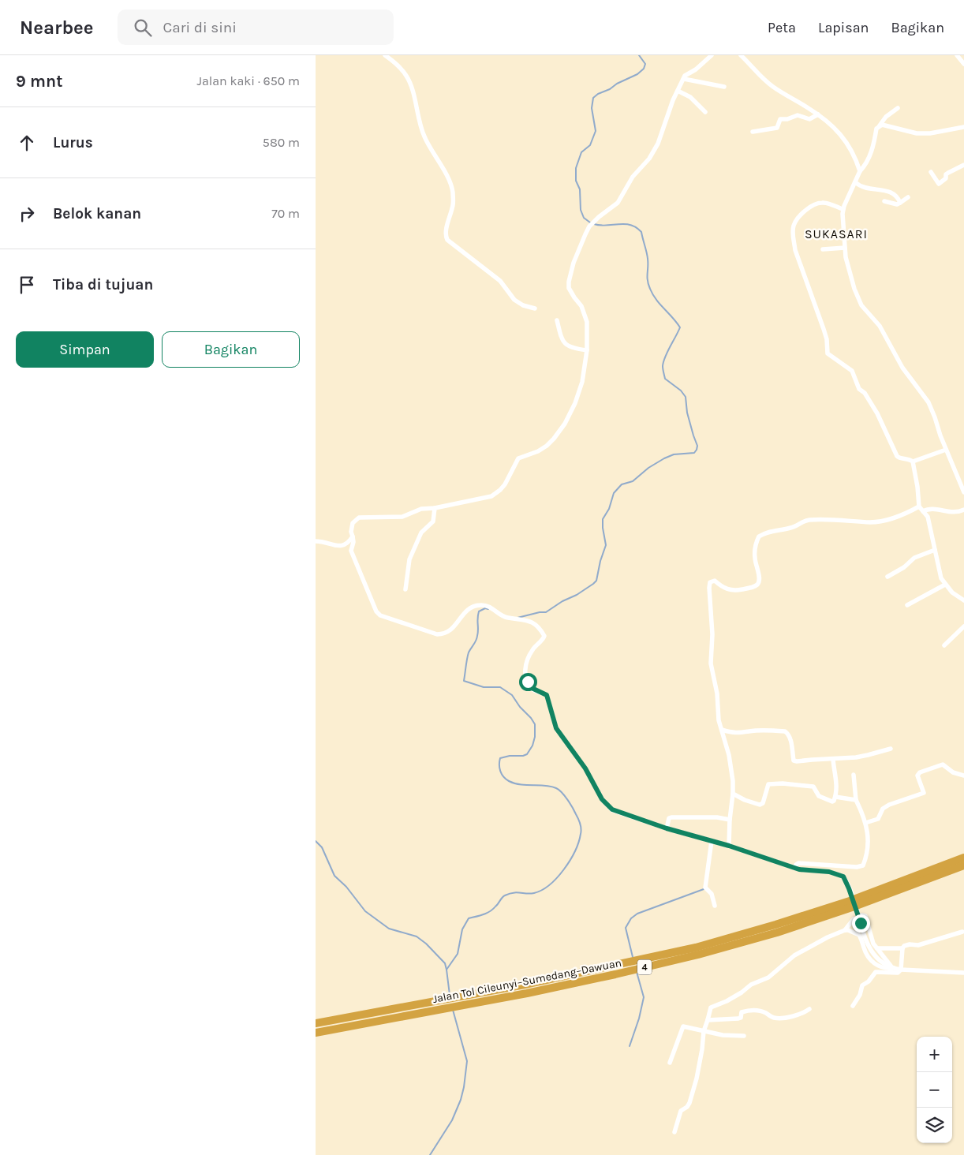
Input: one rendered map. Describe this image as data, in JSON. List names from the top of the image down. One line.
{"streets":{"highway":["4","Jalan Tol Cileunyi–Sumedang–Dawuan"]},"districts":["SUKASARI"],"page":{"header":"Nearbee","search":"Cari di sini","nav":["Peta","Lapisan","Bagikan"],"heading":["9 mnt","Jalan kaki · 650 m"],"list":[["Lurus","580 m"],["Belok kanan","70 m"],"Tiba di tujuan"],"buttons":["Simpan","Bagikan"],"map_buttons":["+","−"]}}
